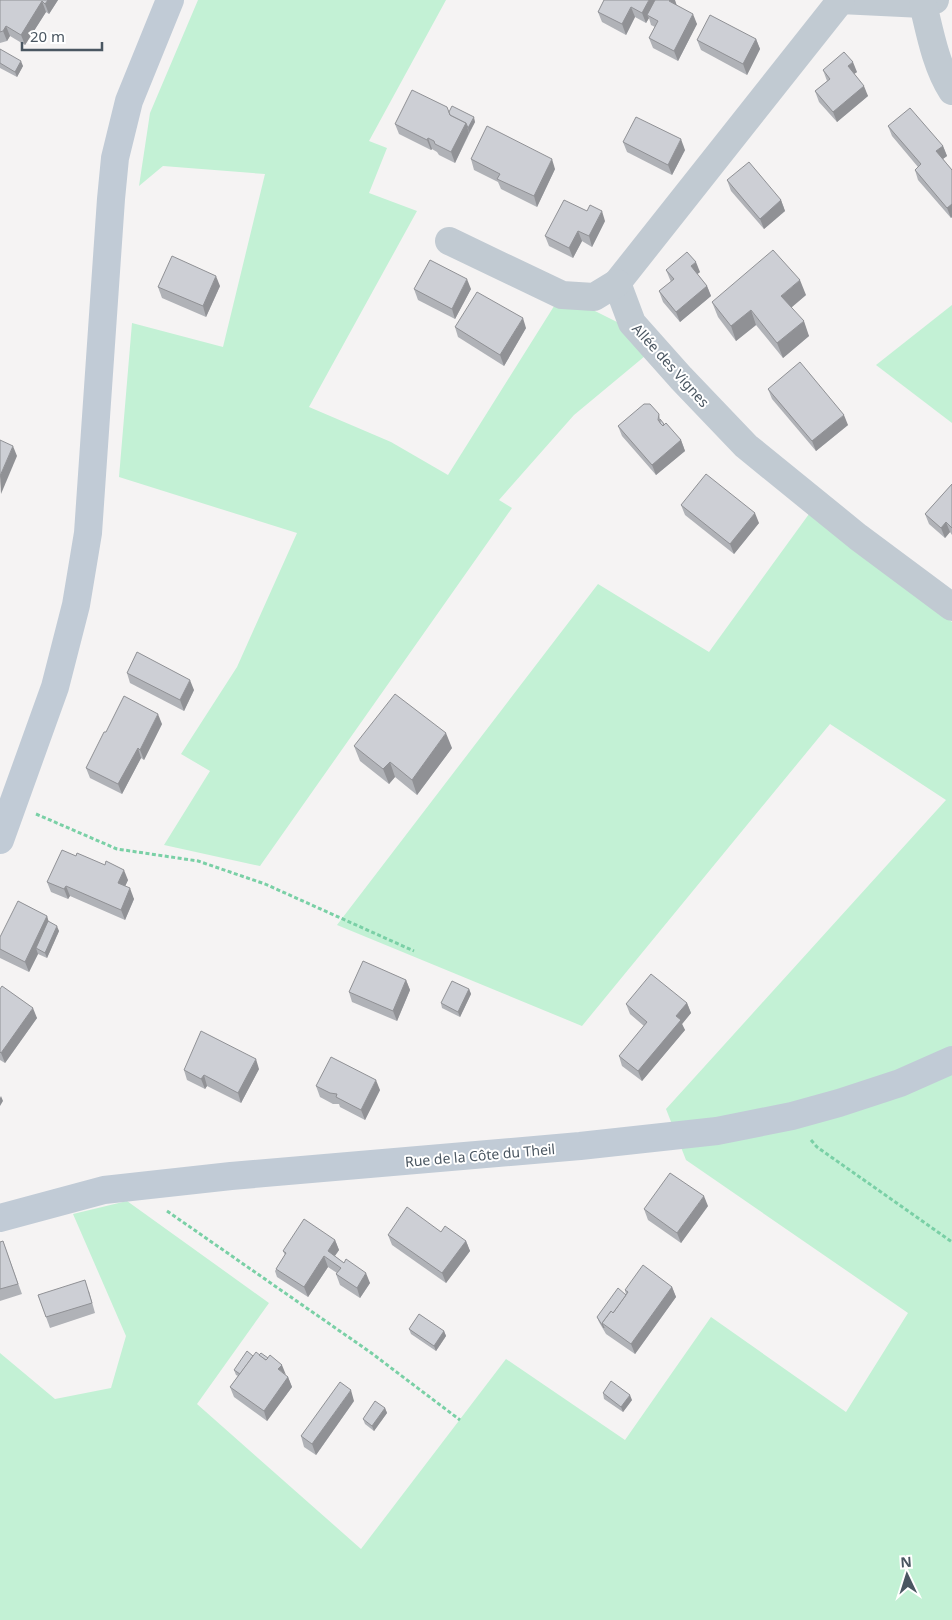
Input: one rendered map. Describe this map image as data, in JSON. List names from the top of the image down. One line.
{"streets":{"street":["Allée des Vignes","Rue de la Côte du Theil"]},"scale_bar":"20 m","north":"top"}
